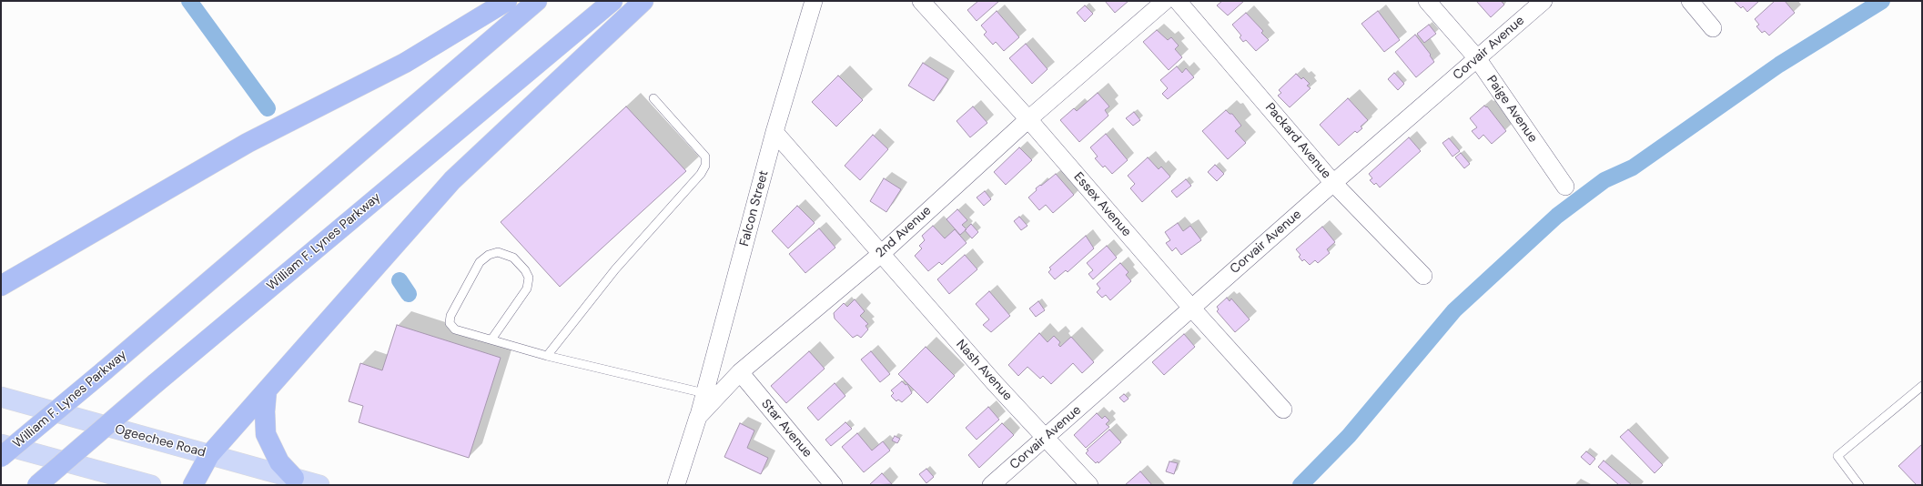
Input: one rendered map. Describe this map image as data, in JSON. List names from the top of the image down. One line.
{"streets":{"highway":["William F. Lynes Parkway"],"main road":["Ogeechee Road"],"street":["Corvair Avenue","Paige Avenue","Packard Avenue","Essex Avenue","Falcon Street","2nd Avenue","Nash Avenue","Star Avenue"]},"crossings":[["Corvair Avenue","Paige Avenue"],["Corvair Avenue","Packard Avenue"],["Corvair Avenue","Essex Avenue"],["Corvair Avenue","Nash Avenue"],["Essex Avenue","2nd Avenue"],["Falcon Street","2nd Avenue"],["Falcon Street","Nash Avenue"],["2nd Avenue","Nash Avenue"],["2nd Avenue","Star Avenue"]]}
